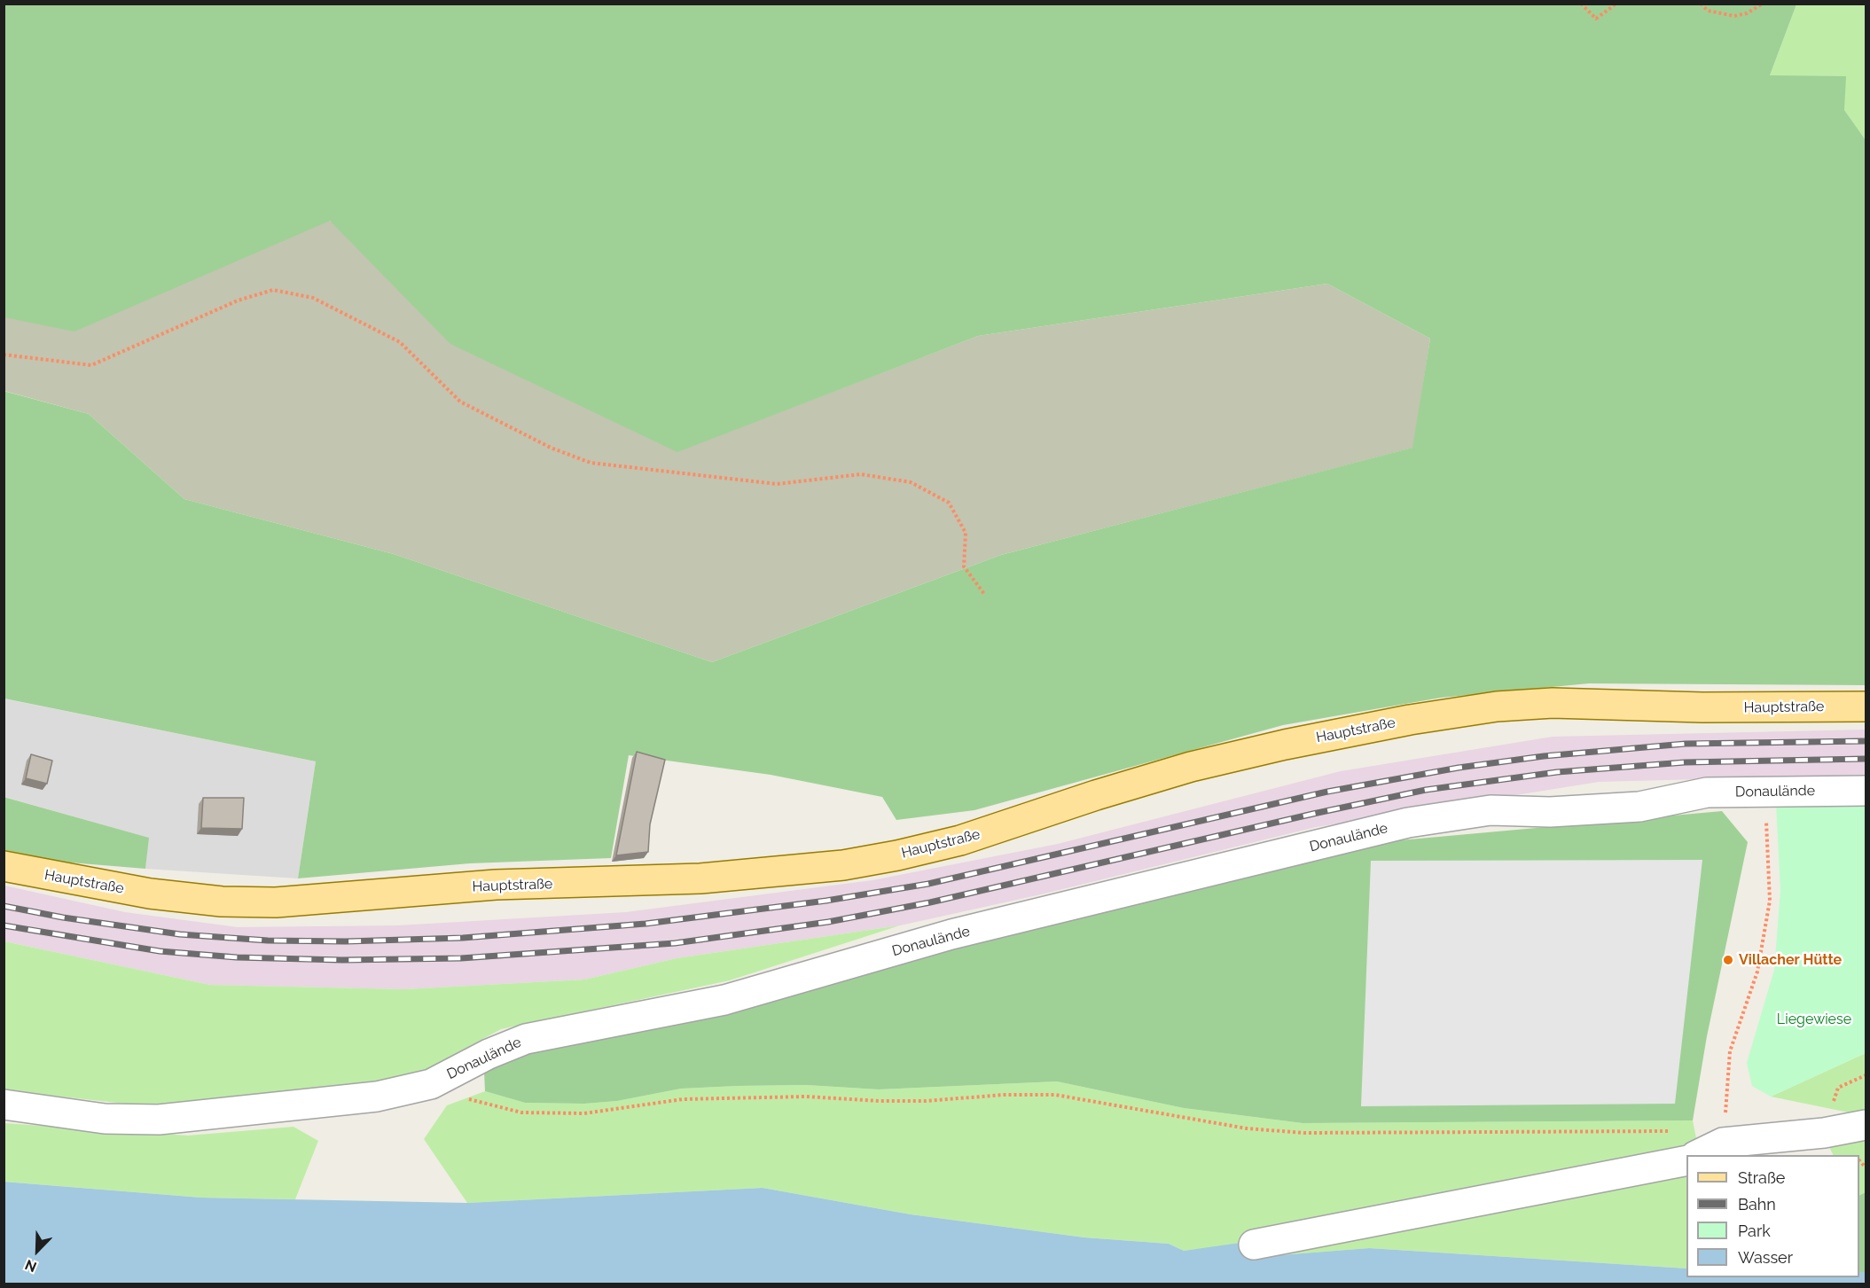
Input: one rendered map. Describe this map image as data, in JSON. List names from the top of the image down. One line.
{"streets":{"main road":["Hauptstraße"],"street":["Donaulände"]},"parks":["Liegewiese"],"places":["Villacher Hütte"],"legend":["Straße","Bahn","Park","Wasser"],"north":"bottom left"}
